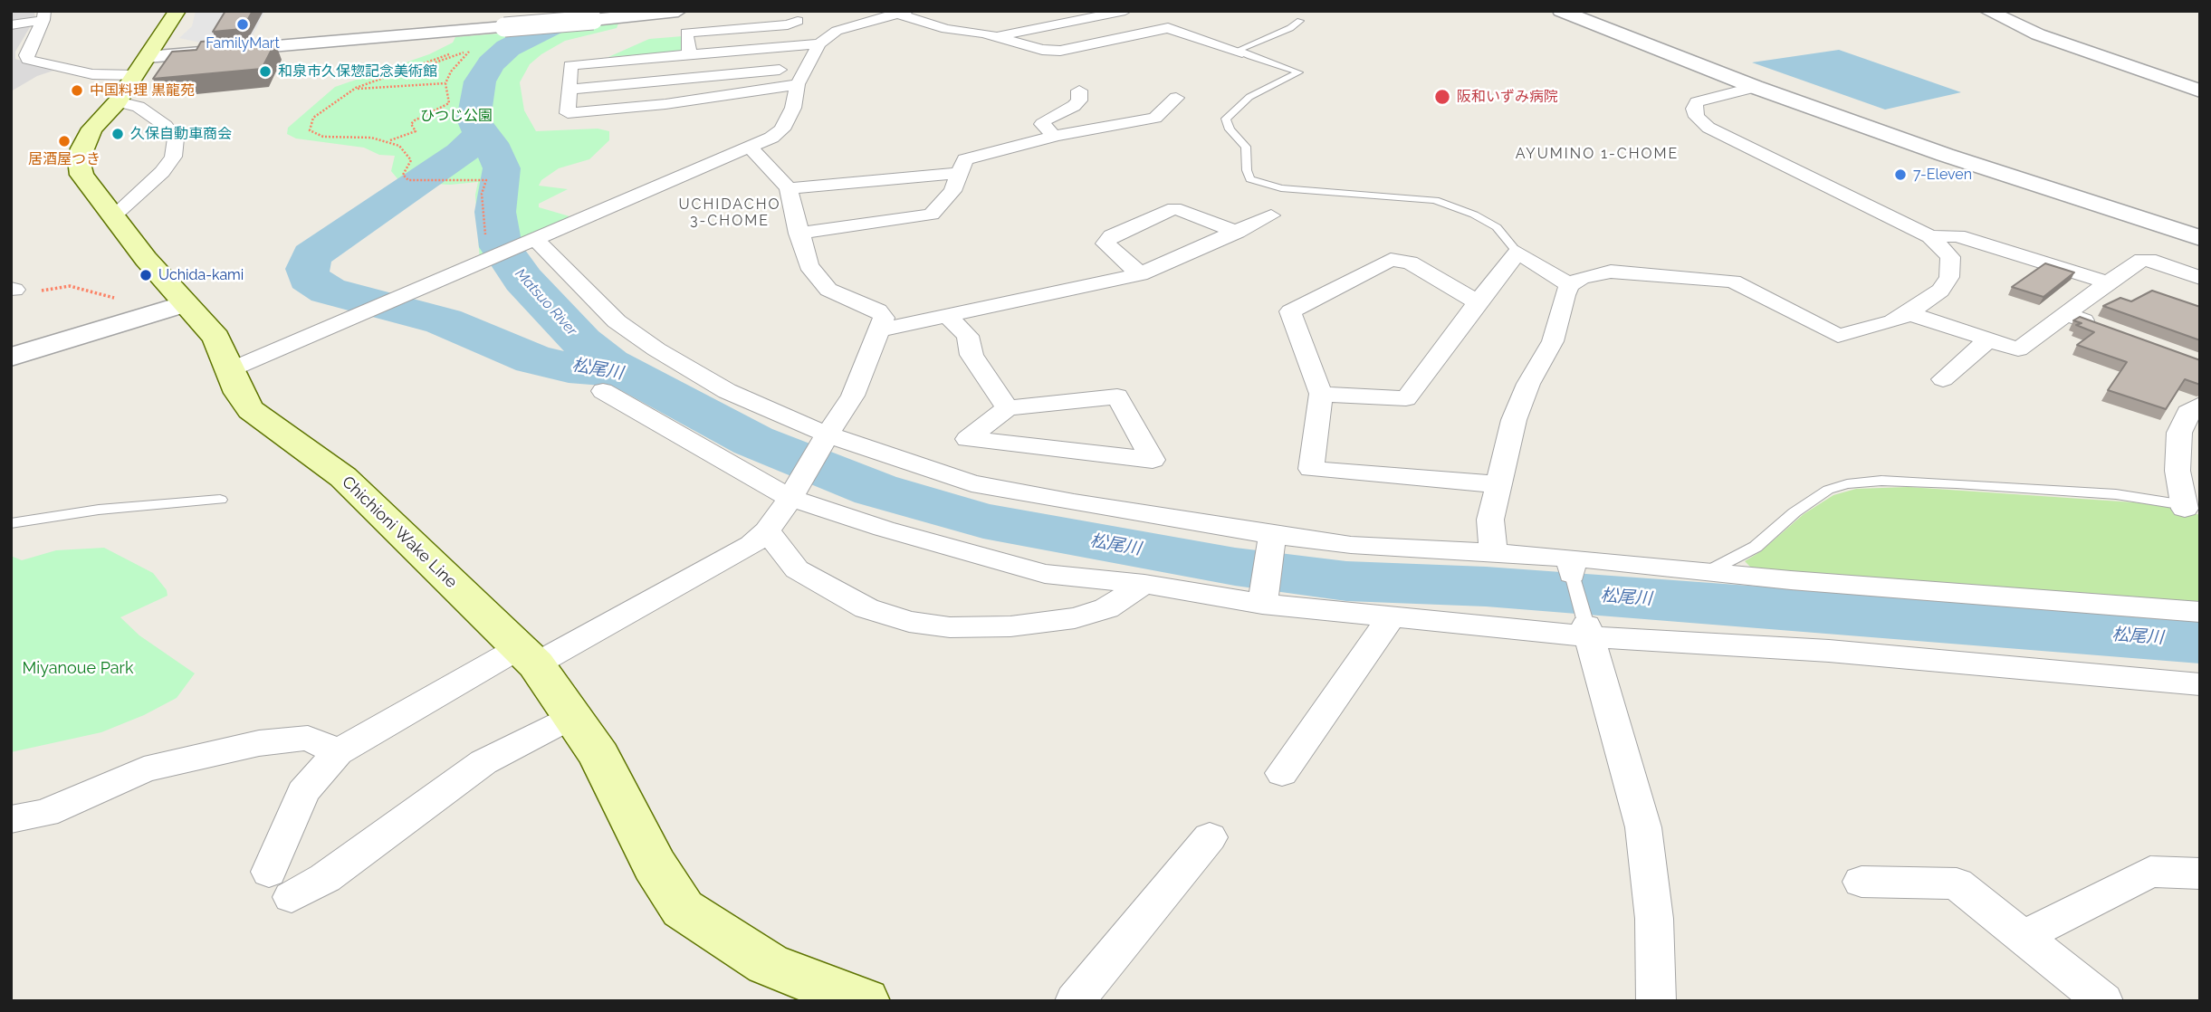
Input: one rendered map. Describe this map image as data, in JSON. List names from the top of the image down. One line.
{"streets":{"main road":["Chichioni Wake Line"]},"districts":["AYUMINO 1-CHOME","UCHIDACHO 3-CHOME"],"water":["Matsuo River","松尾川"],"parks":["ひつじ公園","Miyanoue Park"],"places":["FamilyMart","和泉市久保惣記念美術館","中国料理 黒龍苑","阪和いずみ病院","久保自動車商会","居酒屋つき","7-Eleven","Uchida-kami"]}
